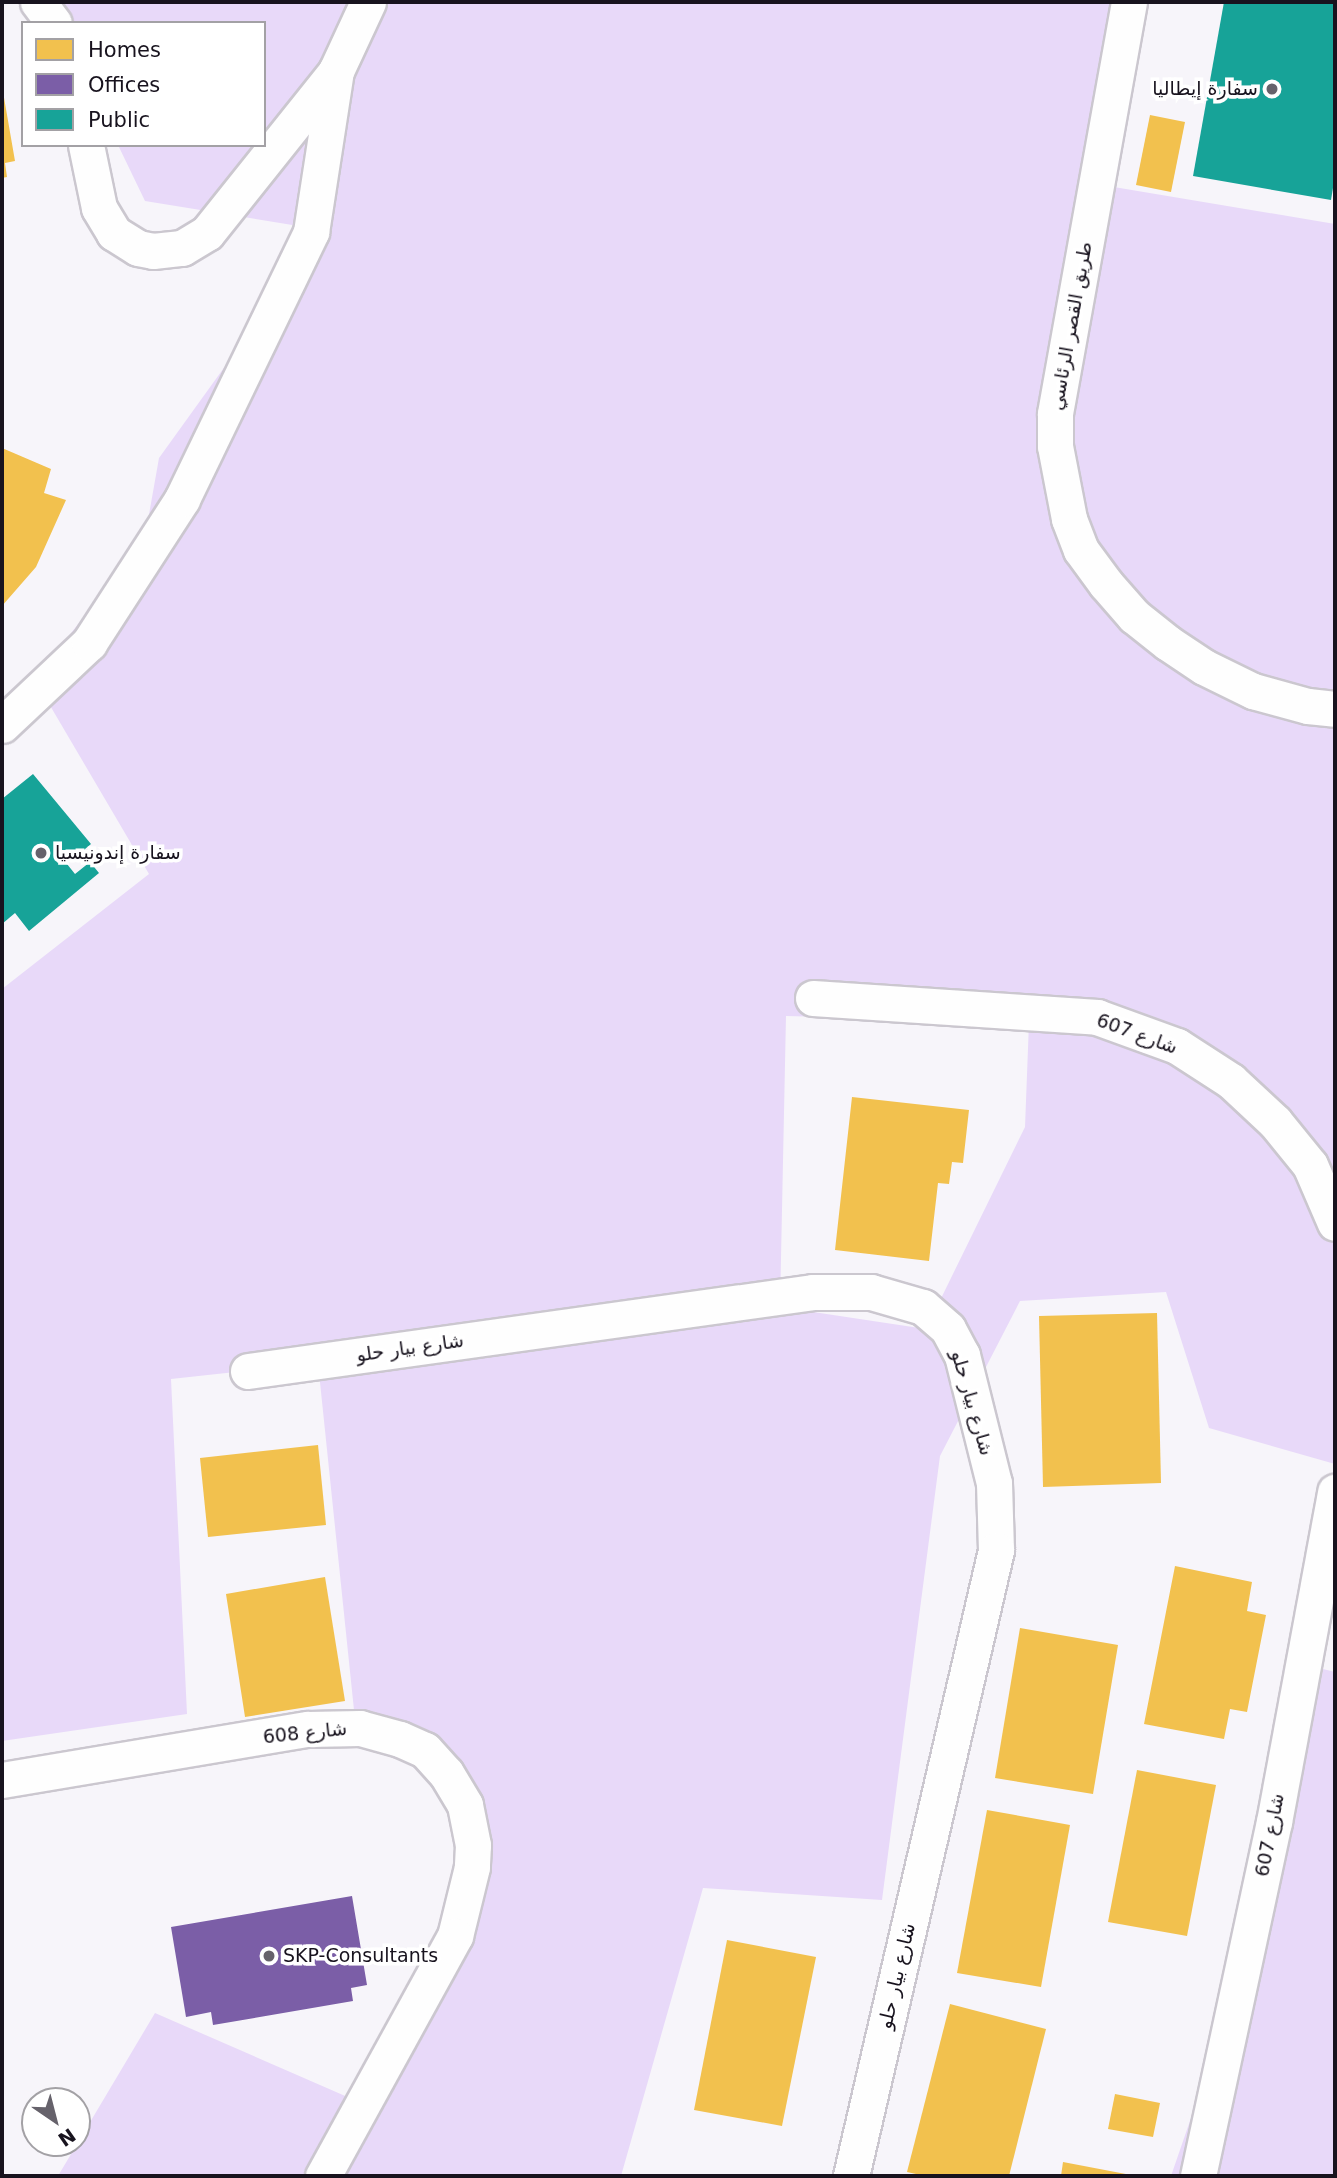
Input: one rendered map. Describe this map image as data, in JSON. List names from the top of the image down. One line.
{"streets":{"street":["طريق القصر الرئاسي","شارع 607","شارع بيار حلو","شارع 608"]},"places":["سفارة إيطاليا","سفارة إندونيسيا","SKP-Consultants"],"legend":["Homes","Offices","Public"],"north":"bottom right"}
